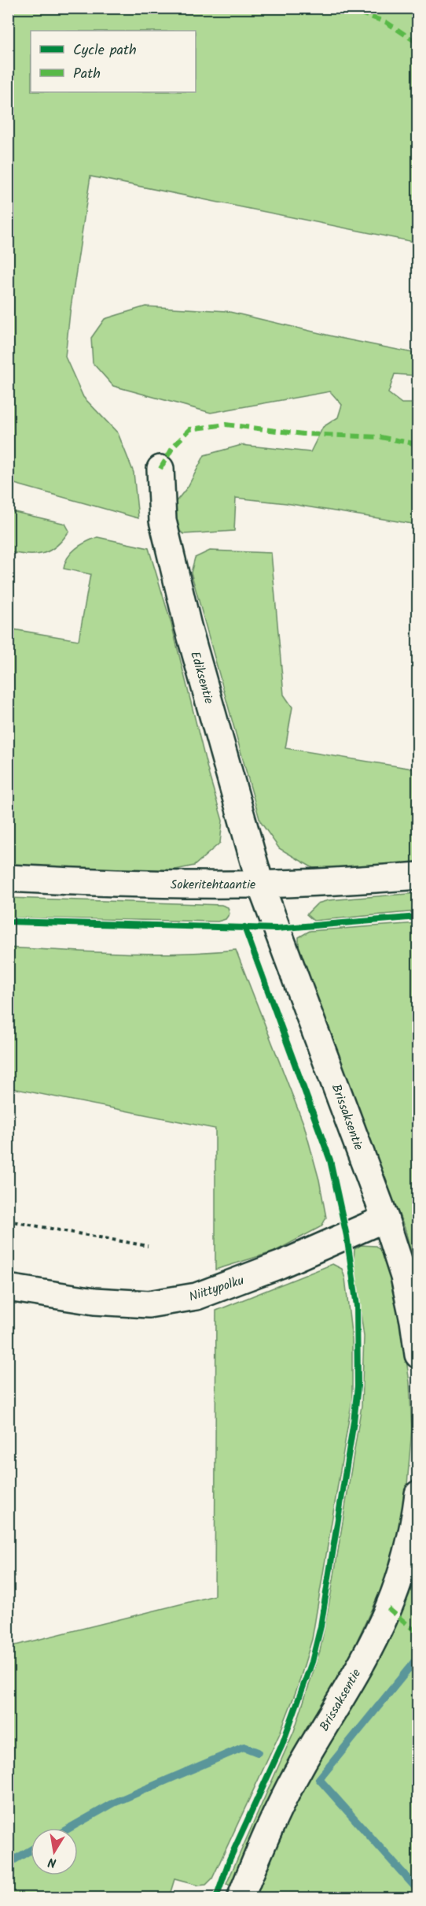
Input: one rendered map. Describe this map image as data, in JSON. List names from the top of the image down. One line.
{"streets":{"street":["Ediksentie","Sokeritehtaantie","Brissaksentie","Niittypolku"]},"crossings":[["Ediksentie","Sokeritehtaantie"],["Ediksentie","Brissaksentie"],["Sokeritehtaantie","Brissaksentie"],["Brissaksentie","Niittypolku"]],"legend":["Cycle path","Path"],"north":"bottom"}
